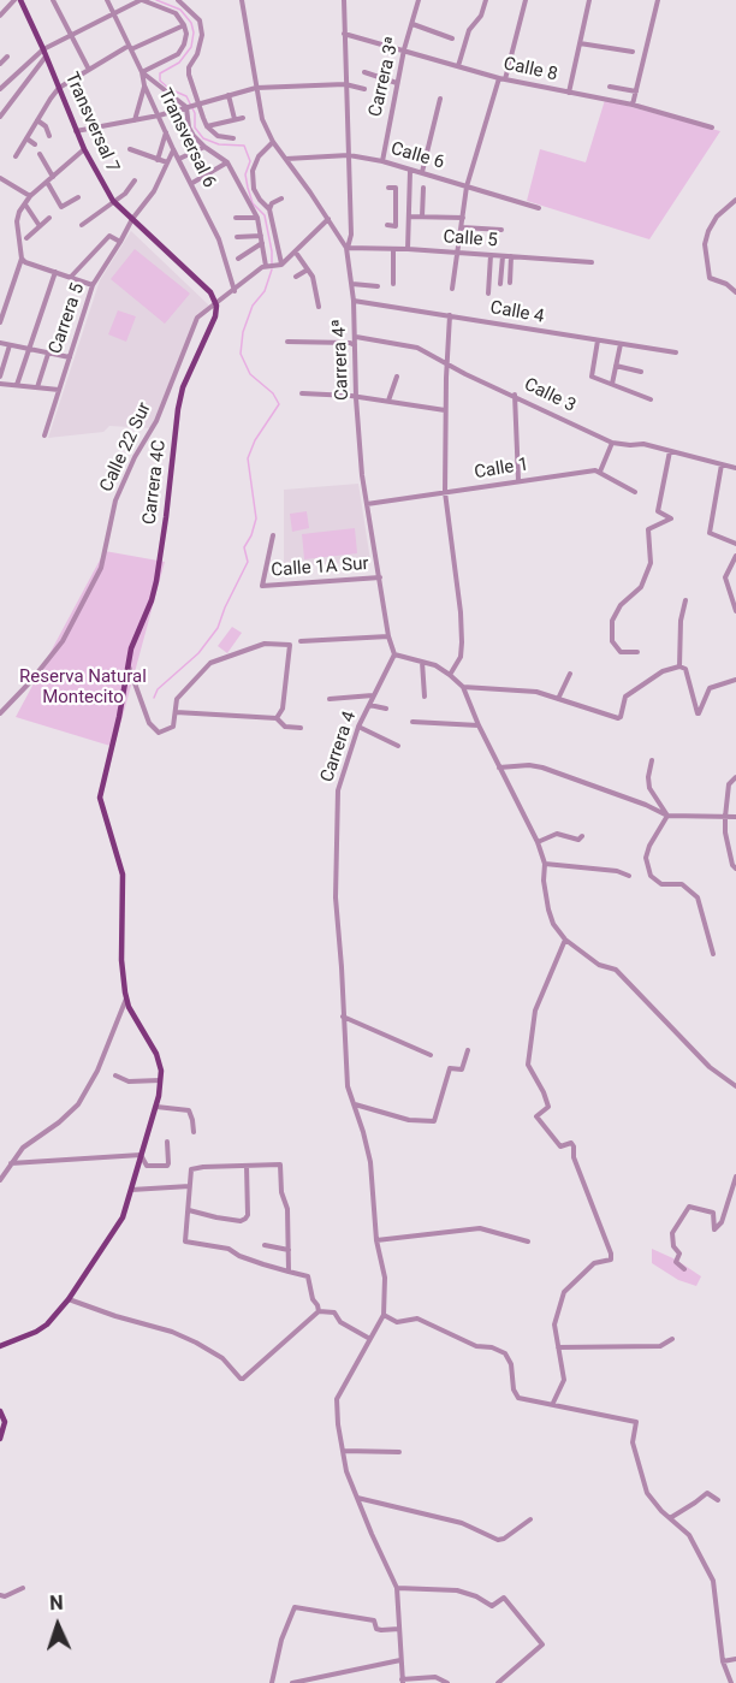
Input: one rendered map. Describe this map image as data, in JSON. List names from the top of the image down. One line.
{"streets":{"main road":["Transversal 7","Carrera 4C"],"street":["Calle 8","Carrera 3ª","Transversal 6","Calle 6","Calle 5","Calle 4","Carrera 5","Carrera 4ª","Calle 3","Calle 22 Sur","Calle 1","Calle 1A Sur","Carrera 4"]},"crossings":[["Calle 8","Carrera 3ª"],["Carrera 3ª","Calle 6"],["Transversal 7","Carrera 5"],["Transversal 7","Calle 22 Sur"],["Transversal 7","Carrera 4C"],["Transversal 6","Carrera 5"],["Transversal 6","Calle 22 Sur"],["Calle 6","Carrera 4ª"],["Calle 5","Carrera 4ª"],["Calle 4","Carrera 4ª"],["Carrera 4ª","Calle 3"],["Carrera 4ª","Calle 22 Sur"],["Carrera 4ª","Calle 1"],["Carrera 4ª","Calle 1A Sur"],["Carrera 4ª","Carrera 4"],["Calle 22 Sur","Carrera 4C"]],"parks":["Reserva Natural Montecito"],"north":"top"}
